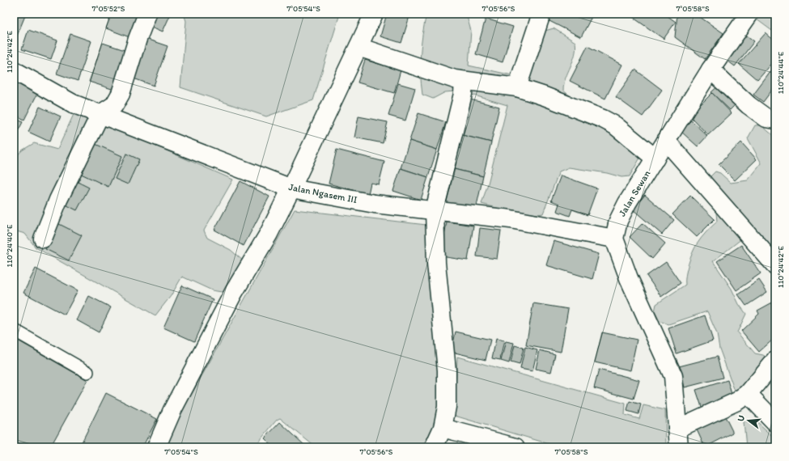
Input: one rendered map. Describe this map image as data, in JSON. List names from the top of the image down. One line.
{"streets":{"street":["Jalan Ngasem III","Jalan Sewan"]},"crossings":[["Jalan Ngasem III","Jalan Sewan"]],"north":"left","coordinates":["7°05'52\"S","7°05'54\"S","7°05'56\"S","7°05'58\"S","110°24'42\"E","110°24'44\"E","110°24'40\"E"]}
